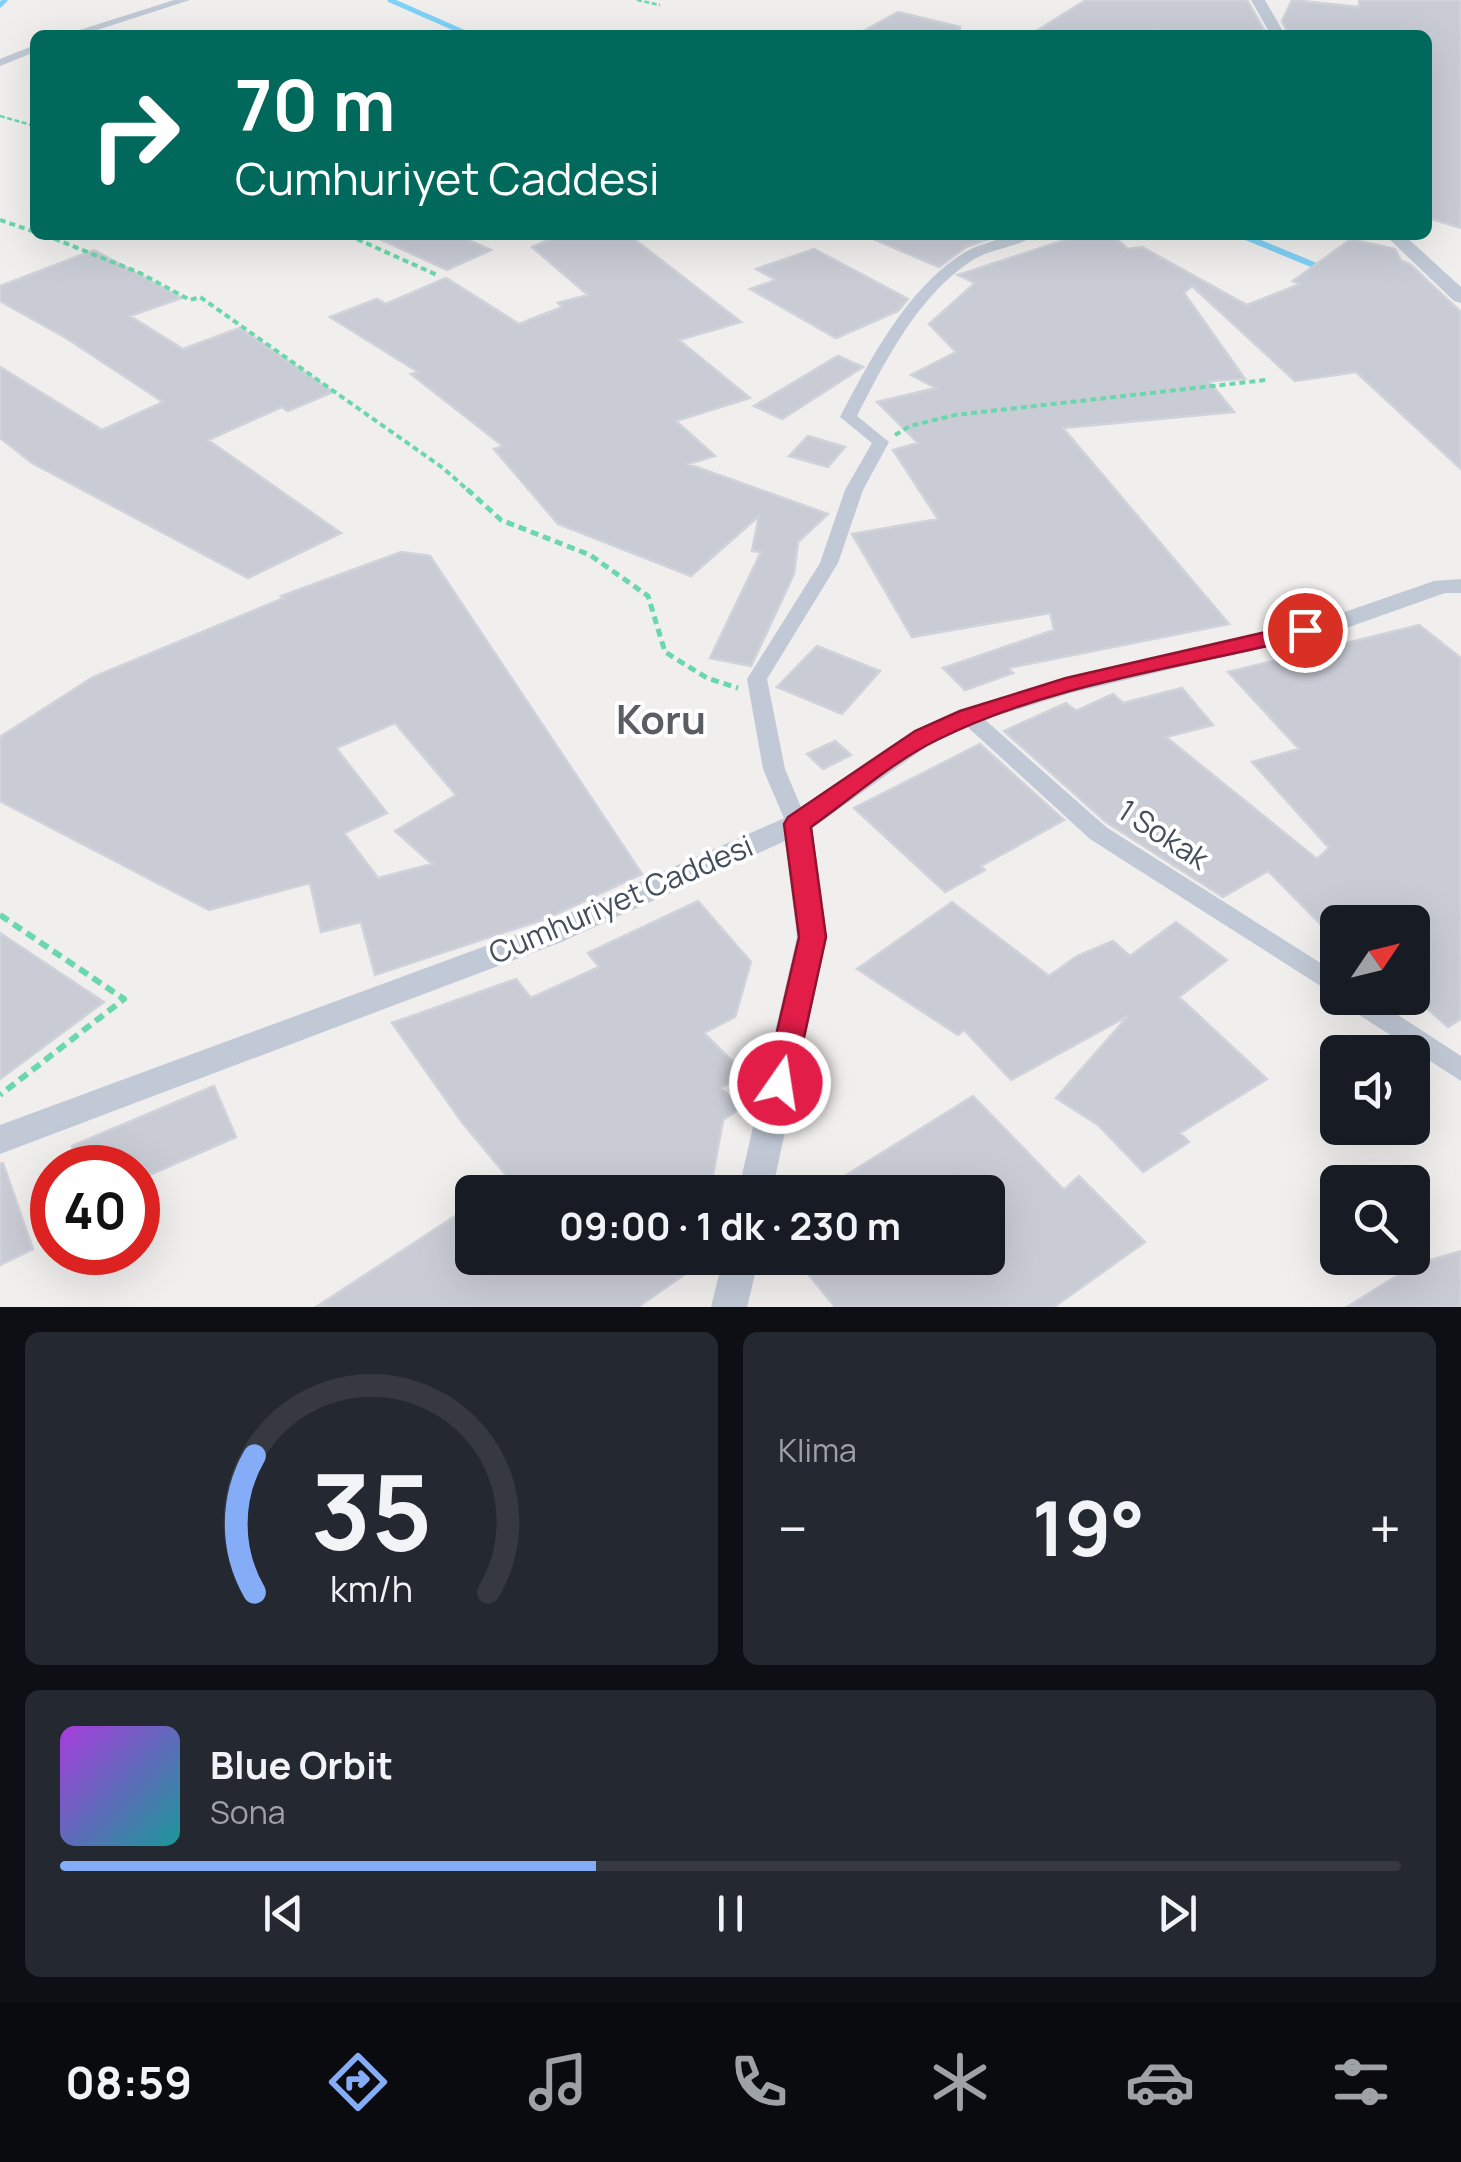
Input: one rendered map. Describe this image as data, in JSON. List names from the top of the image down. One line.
{"streets":{"street":["1 Sokak","Cumhuriyet Caddesi"]},"crossings":[["1 Sokak","Cumhuriyet Caddesi"]],"districts":["Koru"],"north":"top right","page":{"turn":["70 m","Cumhuriyet Caddesi"],"limit":"40","trip":"09:00 · 1 dk · 230 m","tile":"Klima","heat":["−","19°","+"],"song":["Blue Orbit","Sona"],"tabs":"08:59","gauge":["35","km/h"]}}
